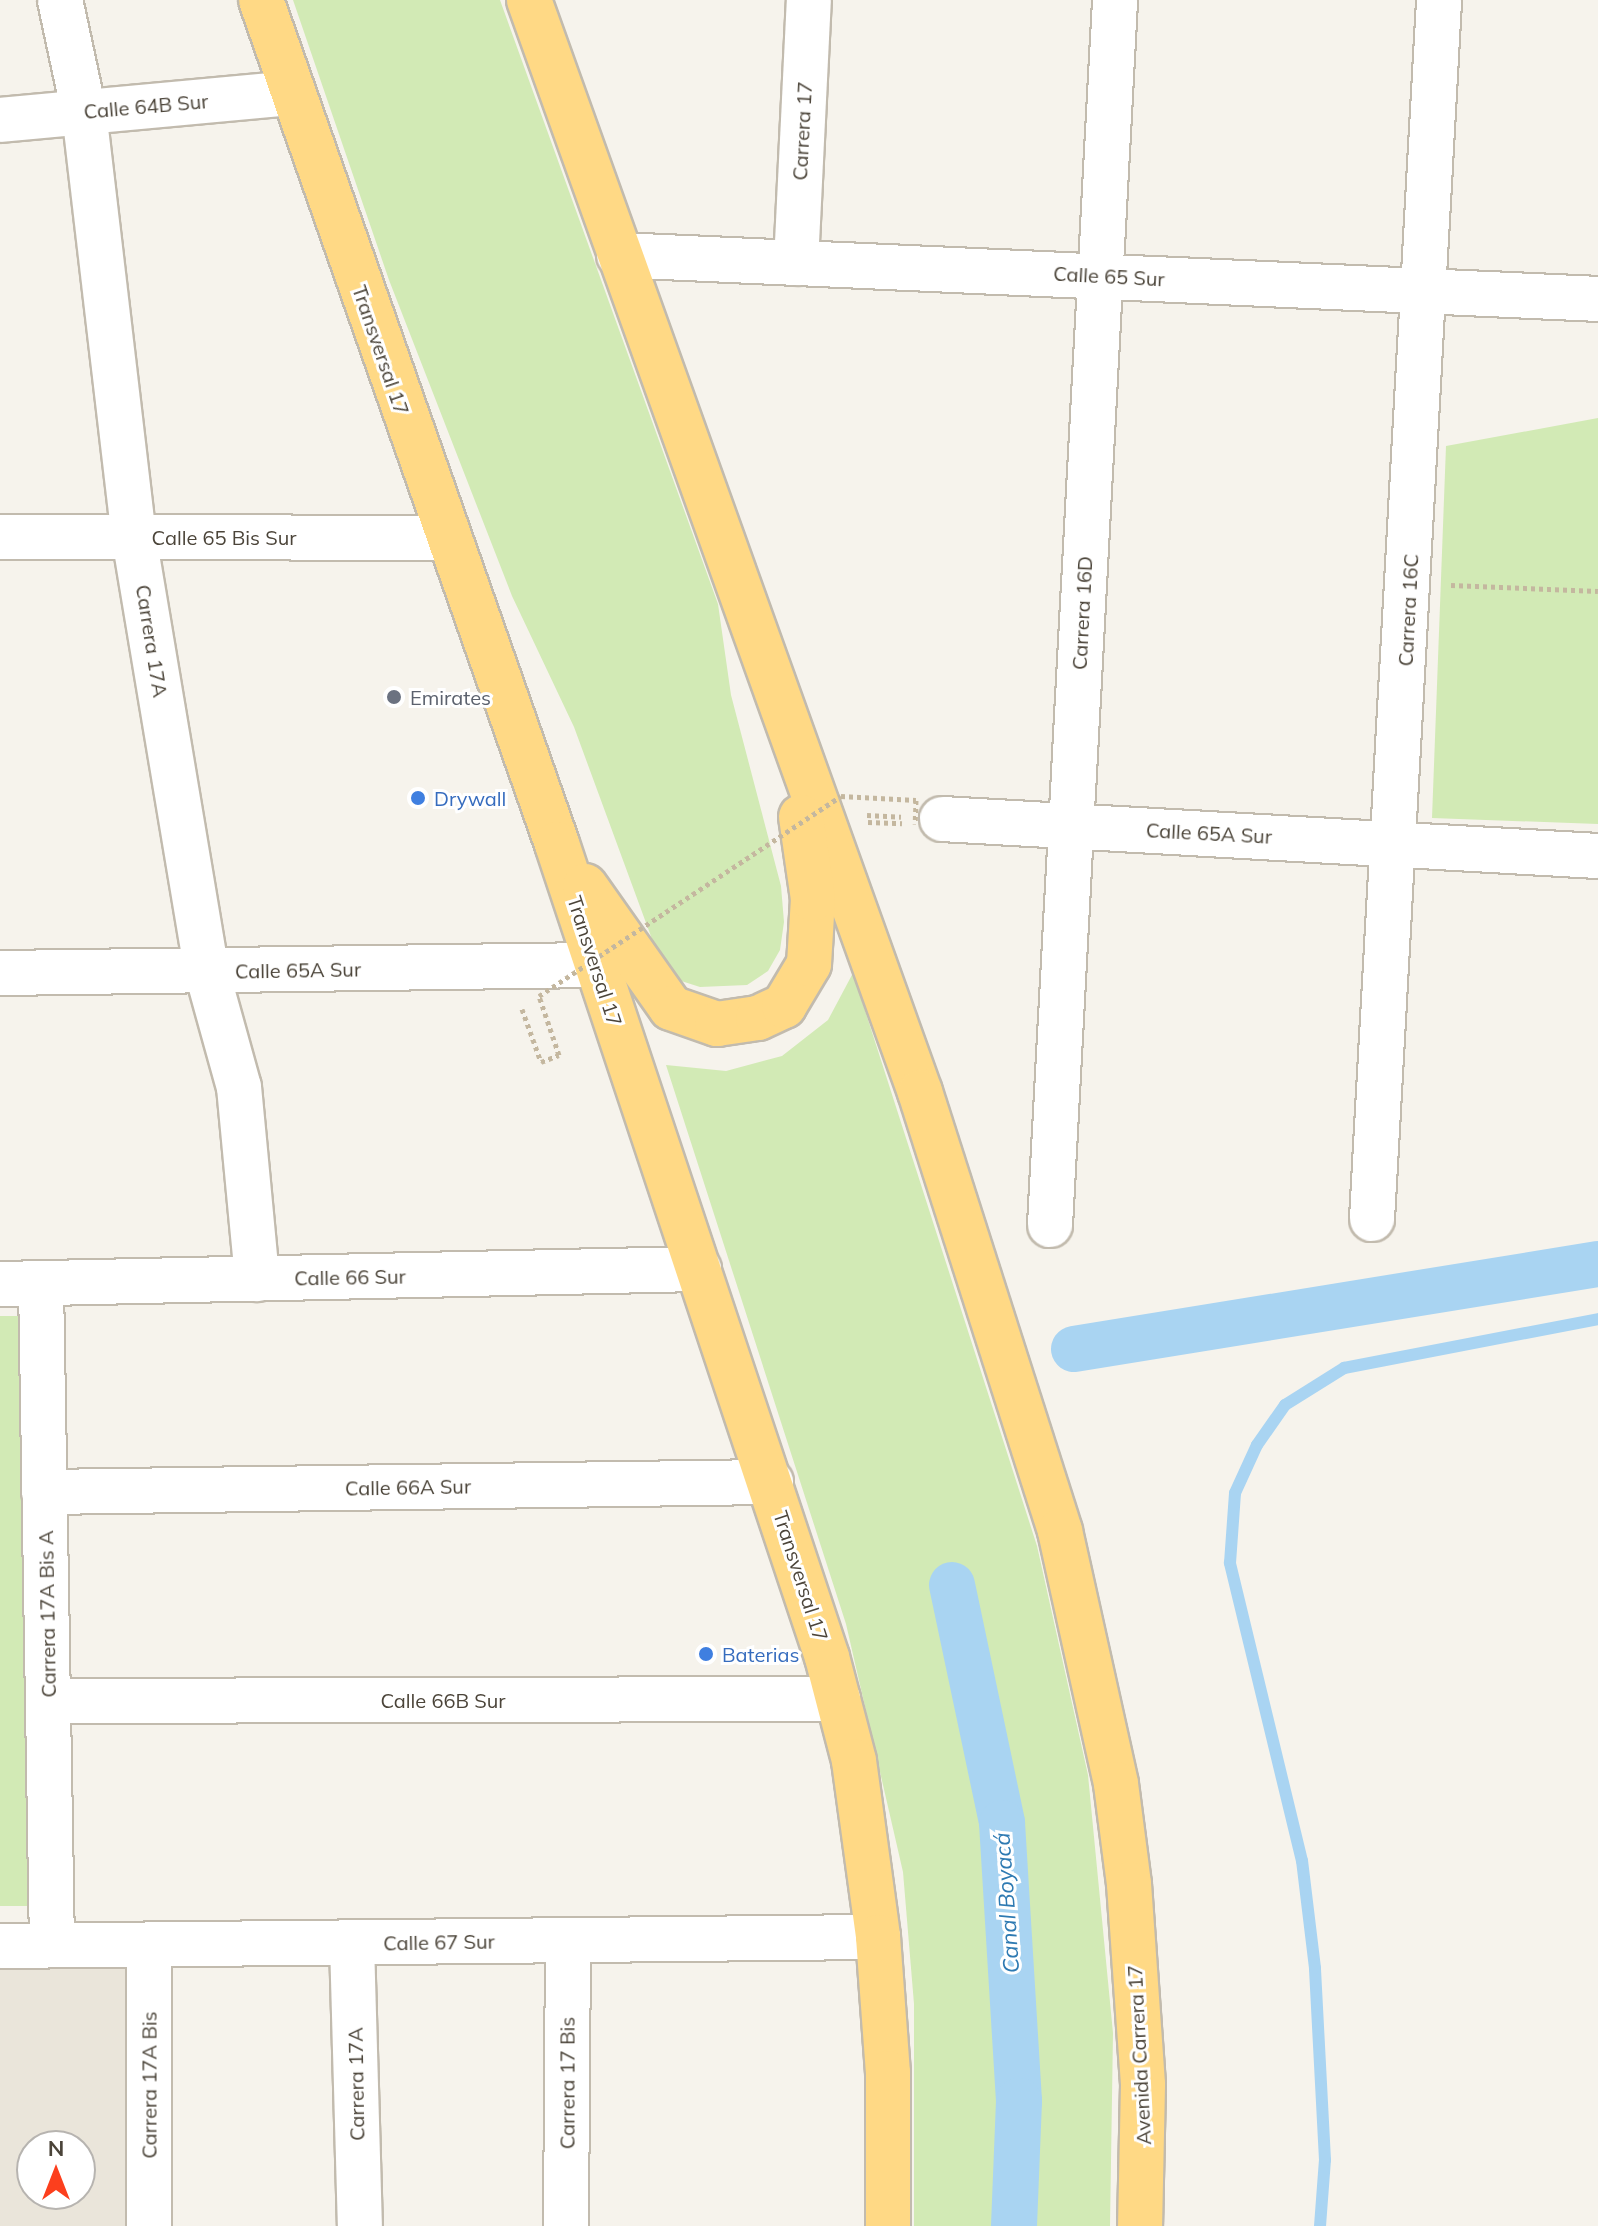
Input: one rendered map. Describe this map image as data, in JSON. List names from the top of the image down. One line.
{"streets":{"highway":["Transversal 17","Avenida Carrera 17"],"street":["Calle 64B Sur","Carrera 17","Calle 65 Sur","Calle 65 Bis Sur","Carrera 16C","Carrera 16D","Carrera 17A","Calle 65A Sur","Calle 66 Sur","Calle 66A Sur","Carrera 17A Bis A","Calle 66B Sur","Calle 67 Sur","Carrera 17 Bis","Carrera 17A Bis"]},"crossings":[["Calle 64B Sur","Transversal 17"],["Calle 64B Sur","Carrera 17A"],["Carrera 17","Calle 65 Sur"],["Calle 65 Sur","Carrera 16C"],["Calle 65 Sur","Carrera 16D"],["Transversal 17","Calle 65 Bis Sur"],["Transversal 17","Calle 65A Sur"],["Transversal 17","Calle 66 Sur"],["Transversal 17","Calle 66A Sur"],["Transversal 17","Calle 66B Sur"],["Transversal 17","Calle 67 Sur"],["Calle 65 Bis Sur","Carrera 17A"],["Carrera 16C","Calle 65A Sur"],["Carrera 16D","Calle 65A Sur"],["Carrera 17A","Calle 65A Sur"],["Carrera 17A","Calle 66 Sur"],["Carrera 17A","Calle 67 Sur"],["Calle 66 Sur","Carrera 17A Bis A"],["Calle 66A Sur","Carrera 17A Bis A"],["Carrera 17A Bis A","Calle 66B Sur"],["Carrera 17A Bis A","Calle 67 Sur"],["Calle 67 Sur","Carrera 17 Bis"],["Calle 67 Sur","Carrera 17A Bis"]],"water":["Canal Boyacá"],"places":["Emirates","Drywall","Baterias"],"north":"top"}
